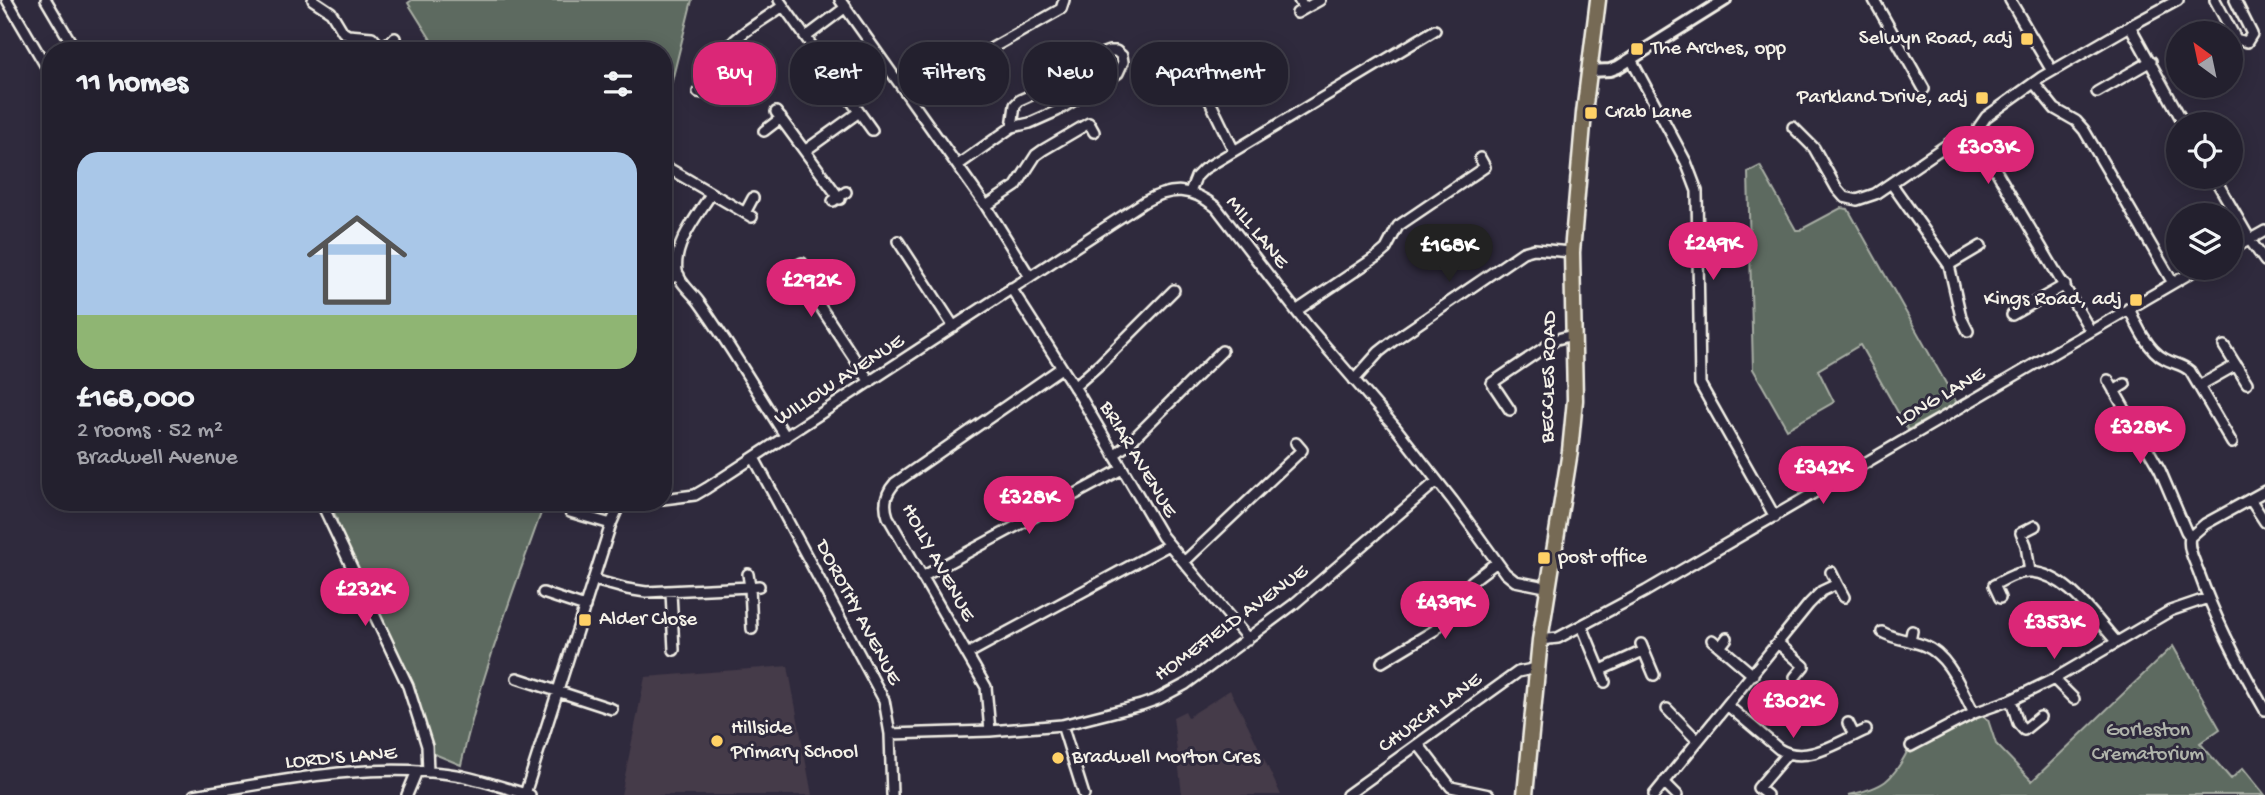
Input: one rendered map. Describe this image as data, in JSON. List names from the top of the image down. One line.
{"streets":{"highway":["BECCLES ROAD"],"street":["MILL LANE","WILLOW AVENUE","LONG LANE","BRIAR AVENUE","HOLLY AVENUE","DOROTHY AVENUE","HOMEFIELD AVENUE","CHURCH LANE","LORD'S LANE"]},"crossings":[["MILL LANE","BECCLES ROAD"],["MILL LANE","HOMEFIELD AVENUE"],["BECCLES ROAD","LONG LANE"],["BECCLES ROAD","CHURCH LANE"],["WILLOW AVENUE","BRIAR AVENUE"],["WILLOW AVENUE","DOROTHY AVENUE"],["BRIAR AVENUE","HOLLY AVENUE"],["BRIAR AVENUE","HOMEFIELD AVENUE"],["HOLLY AVENUE","HOMEFIELD AVENUE"],["DOROTHY AVENUE","HOMEFIELD AVENUE"]],"parks":["Gorleston Crematorium"],"places":{"transit":["Selwyn Road, adj","The Arches, opp","Parkland Drive, adj","Crab Lane","Kings Road, adj","post office","Alder Close"],"other":["Hillside Primary School","Bradwell Morton Cres"]},"north":"top left","page":{"chip":["Buy","Rent","Filters","New","Apartment"],"heading":"11 homes","price":["£303K","£249K","£168K","£292K","£328K","£342K","£328K","£232K","£439K","£353K","£302K"],"list":[{"name":"£168,000","note":"2 rooms · 52 m² · Bradwell Avenue"}]}}
